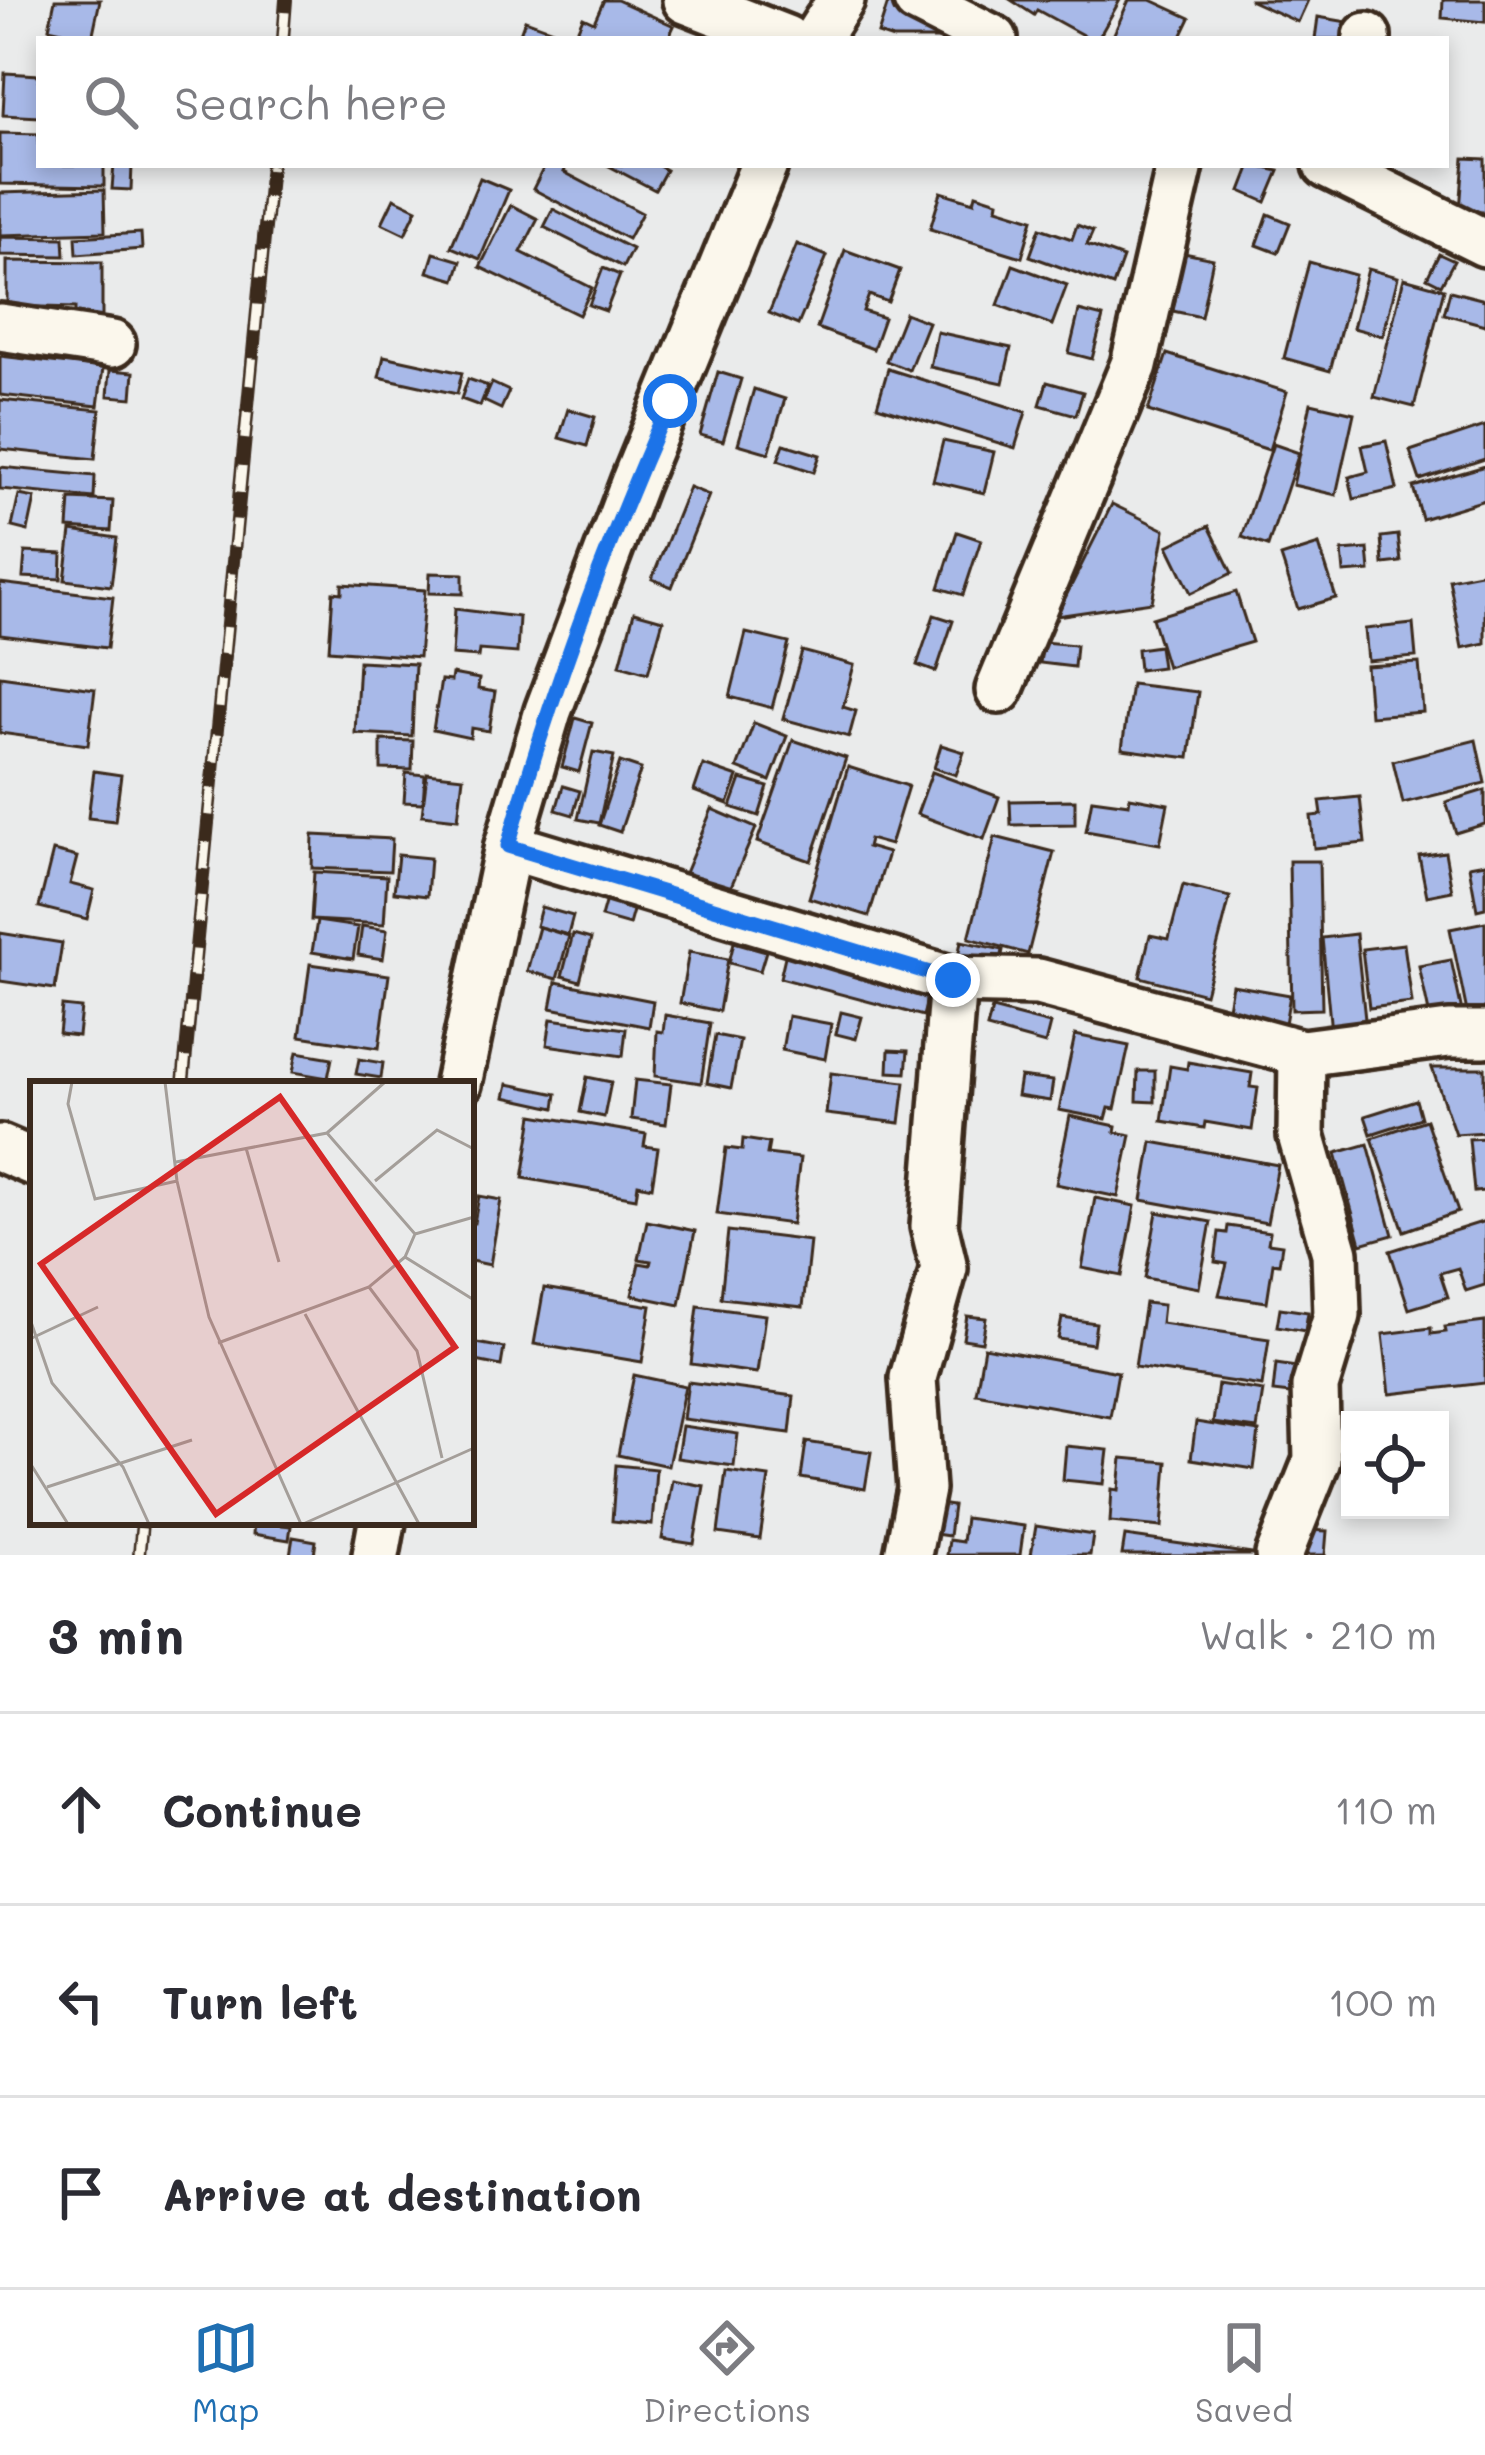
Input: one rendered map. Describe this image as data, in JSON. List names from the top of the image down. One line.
{"page":{"search":"Search here","heading":["3 min","Walk · 210 m"],"list":[["Continue","110 m"],["Turn left","100 m"],"Arrive at destination"],"nav":["Map","Directions","Saved"]}}
